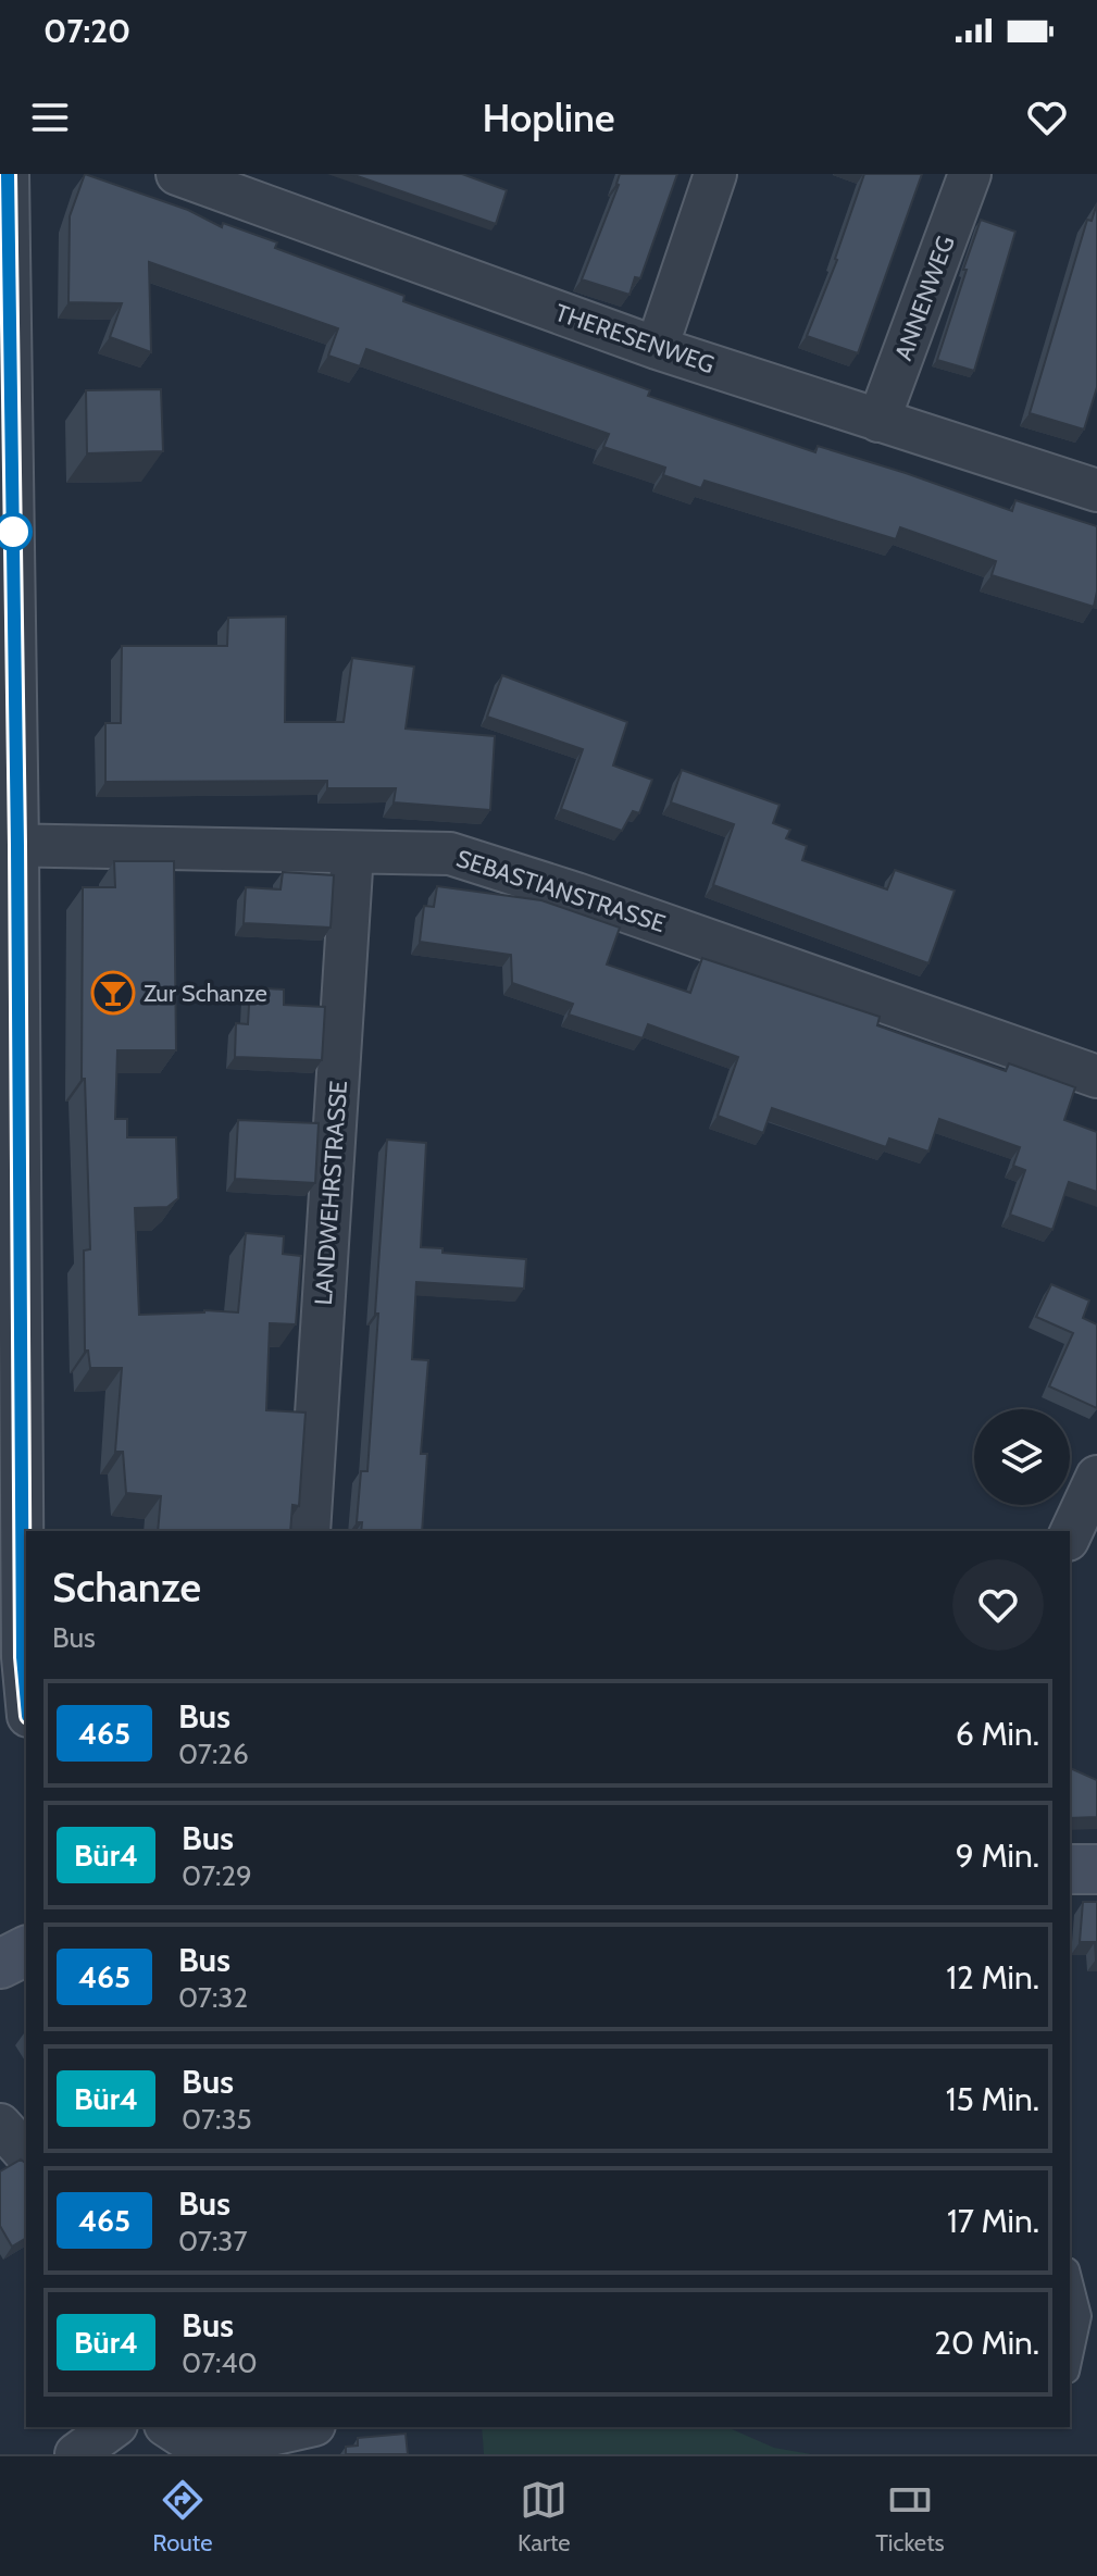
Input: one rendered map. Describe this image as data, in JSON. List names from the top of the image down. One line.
{"streets":{"street":["ANNENWEG","THERESENWEG","SEBASTIANSTRASSE","LANDWEHRSTRASSE"]},"crossings":[["ANNENWEG","THERESENWEG"],["SEBASTIANSTRASSE","LANDWEHRSTRASSE"]],"places":{"bar":["Zur Schanze"]},"lines":["bus line 465"],"page":{"status":"07:20","header":"Hopline","heading":["Schanze","Bus"],"list":[{"mark":"465","name":"Bus","note":"07:26","value":"6 Min."},{"mark":"Bür4","name":"Bus","note":"07:29","value":"9 Min."},{"mark":"465","name":"Bus","note":"07:32","value":"12 Min."},{"mark":"Bür4","name":"Bus","note":"07:35","value":"15 Min."},{"mark":"465","name":"Bus","note":"07:37","value":"17 Min."},{"mark":"Bür4","name":"Bus","note":"07:40","value":"20 Min."}],"tabs":["Route","Karte","Tickets"]}}
